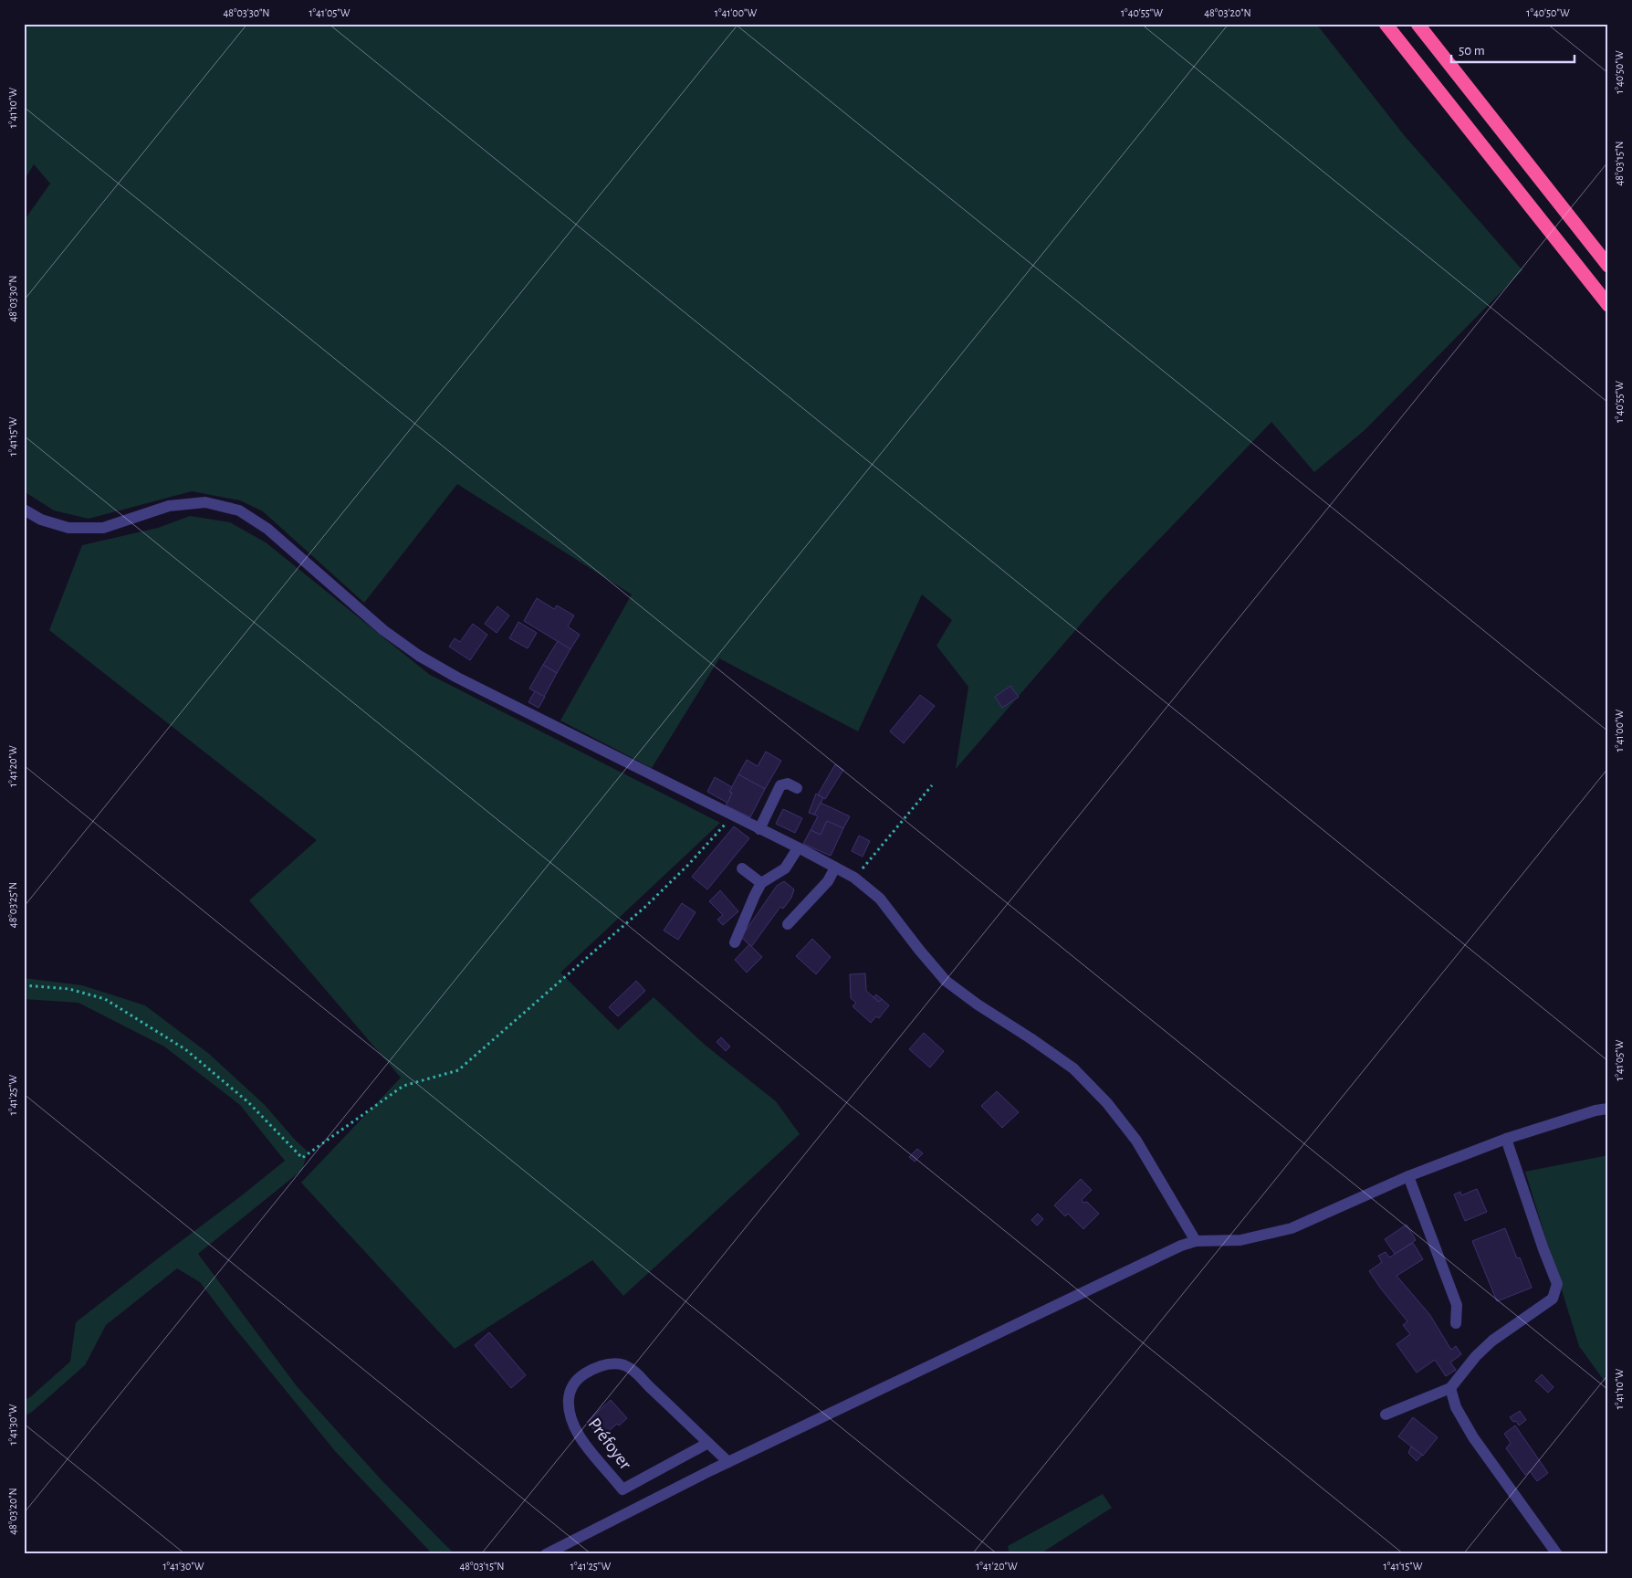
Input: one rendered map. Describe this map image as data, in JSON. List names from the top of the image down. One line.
{"streets":{"street":["Préfoyer"]},"scale_bar":"50 m","coordinates":["48°03'30\"N","1°41'05\"W","1°41'00\"W","1°40'55\"W","48°03'20\"N","1°40'50\"W","1°41'10\"W","48°03'15\"N","1°41'15\"W","1°41'20\"W","48°03'25\"N","1°41'25\"W","1°41'30\"W"]}
